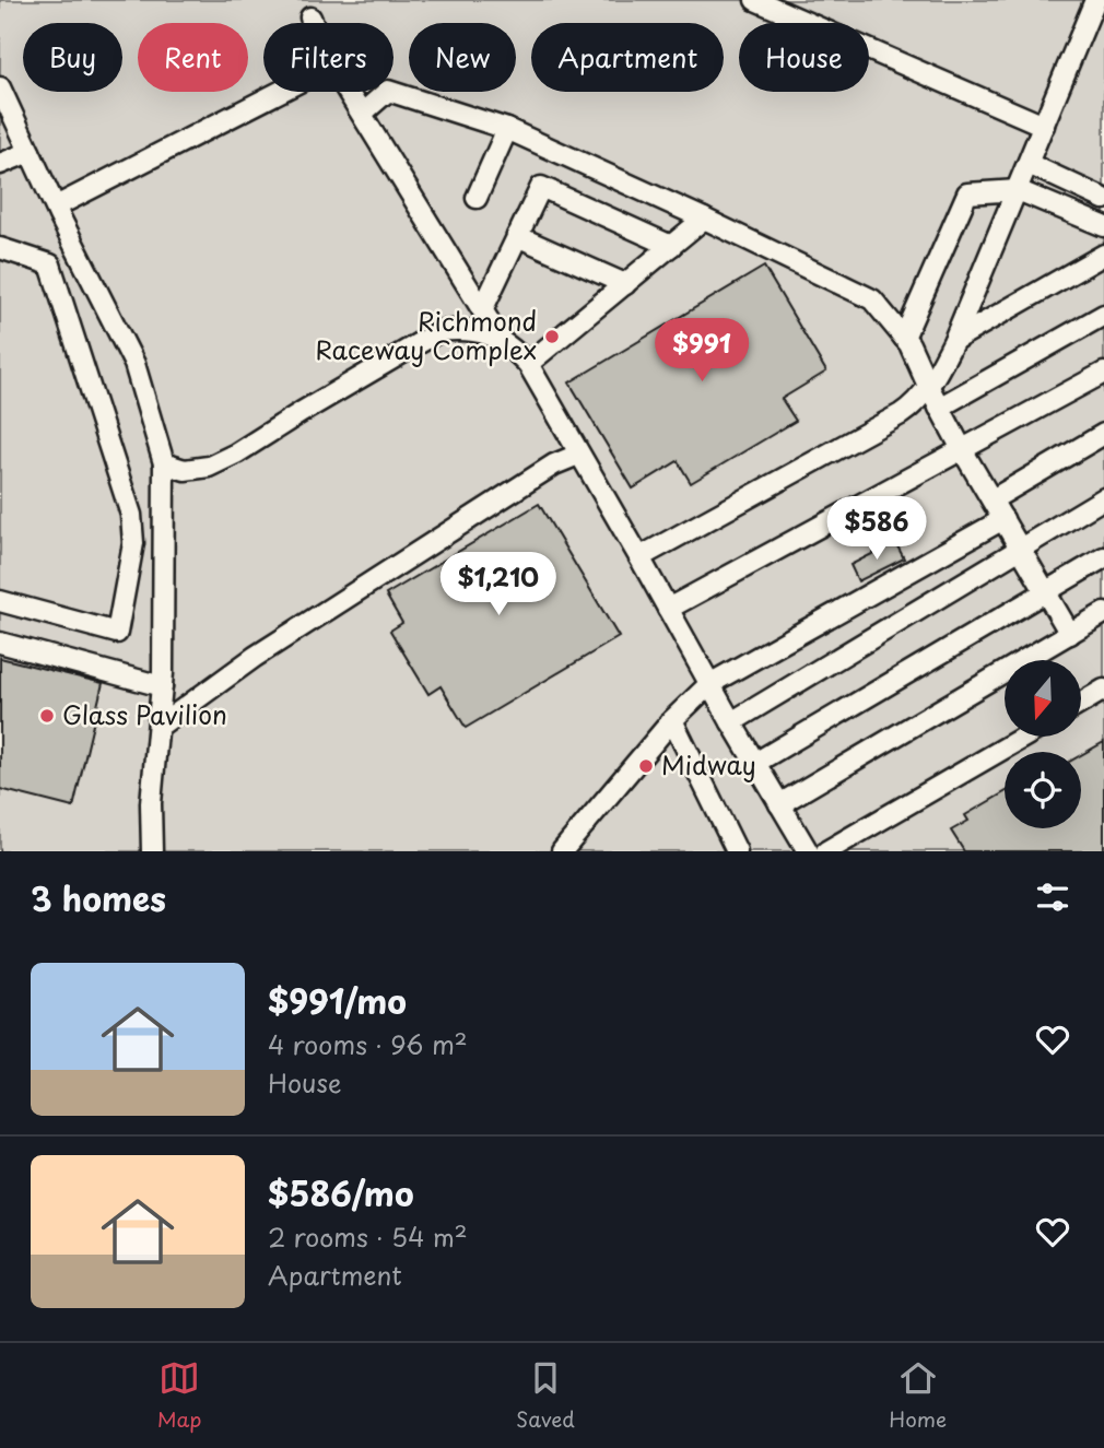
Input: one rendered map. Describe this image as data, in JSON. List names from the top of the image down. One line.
{"places":["Richmond Raceway Complex","Glass Pavilion","Midway"],"north":"bottom","page":{"chip":["Buy","Rent","Filters","New","Apartment","House"],"price":["$991","$586","$1,210"],"heading":"3 homes","list":[{"name":"$991/mo","note":"4 rooms · 96 m² · House"},{"name":"$586/mo","note":"2 rooms · 54 m² · Apartment"}],"tabs":["Map","Saved","Home"]}}
